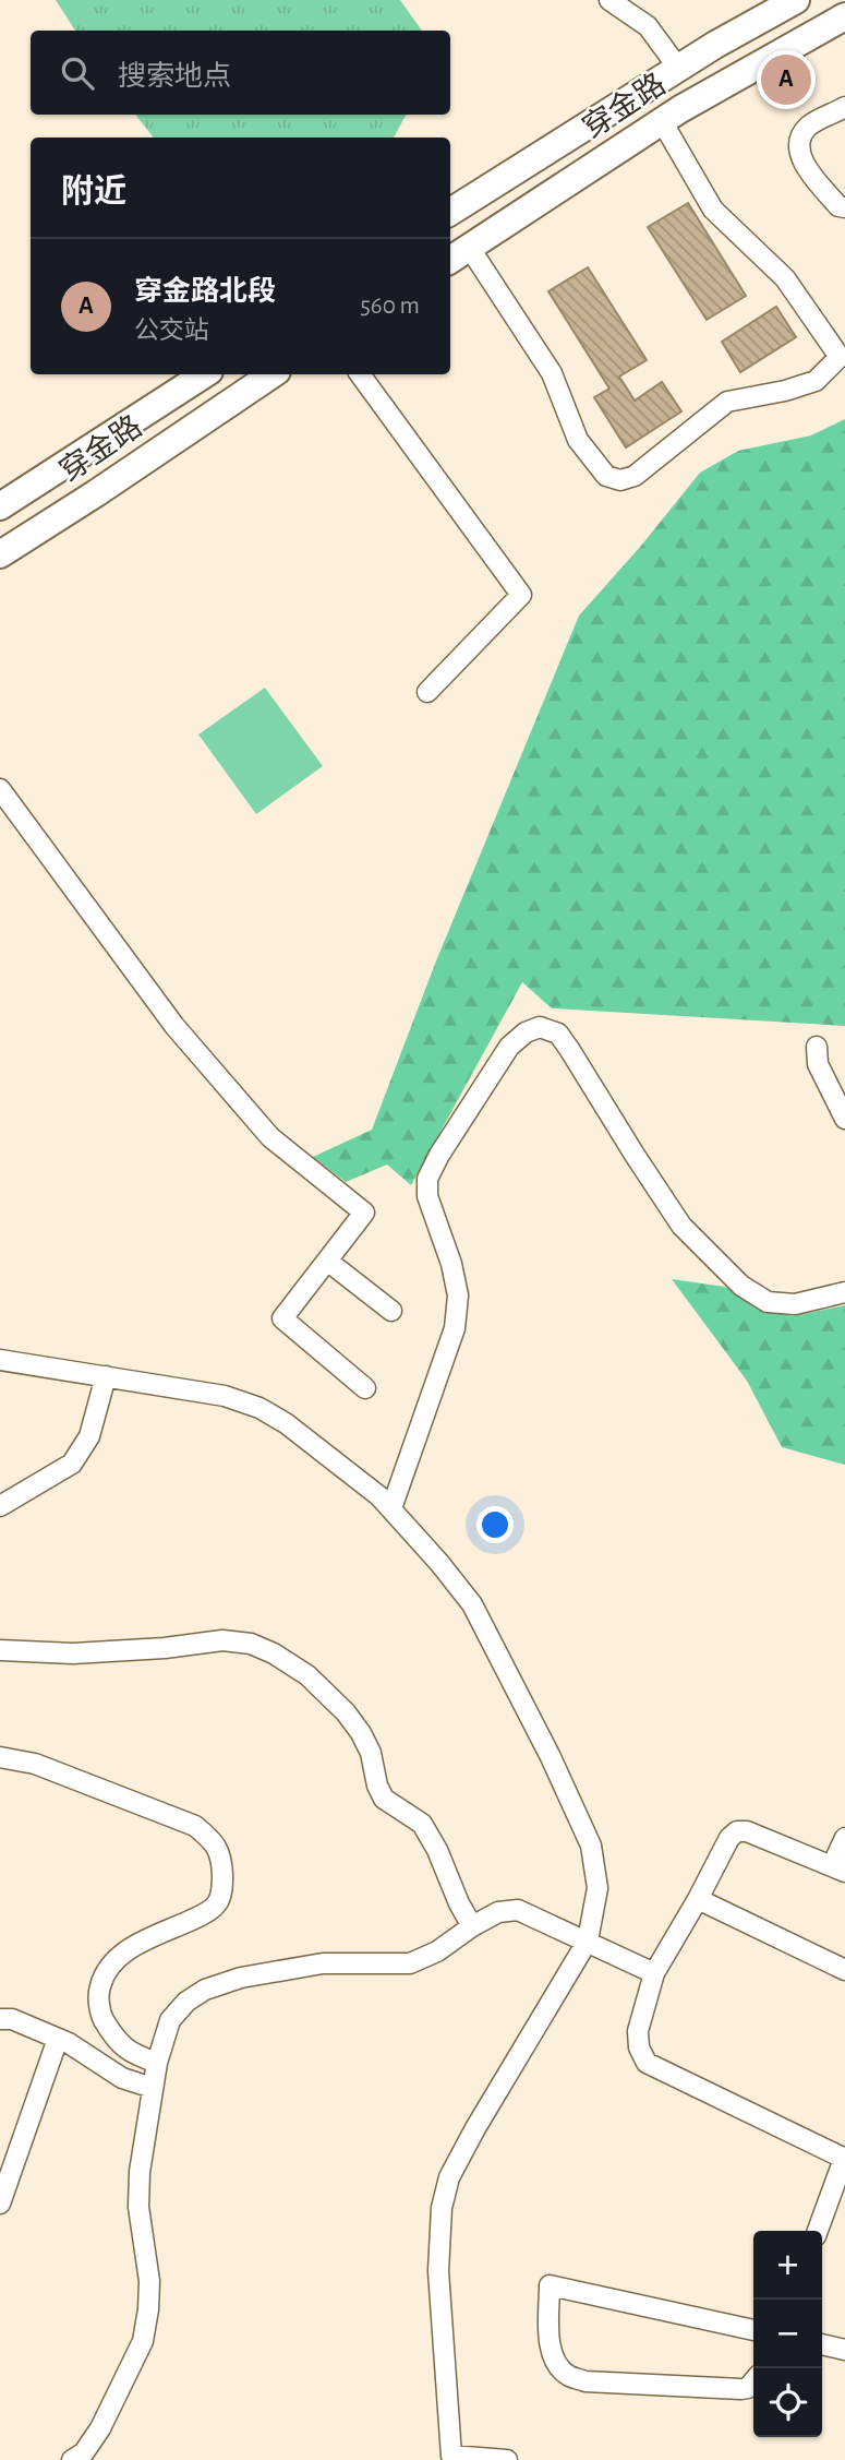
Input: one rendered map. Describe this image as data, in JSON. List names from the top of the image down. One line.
{"streets":{"main road":["穿金路"]},"page":{"search":"搜索地点","pins":"A","heading":"附近","list":[{"mark":"A","name":"穿金路北段","note":"公交站","value":"560 m"}],"map_buttons":["+","−"]}}
